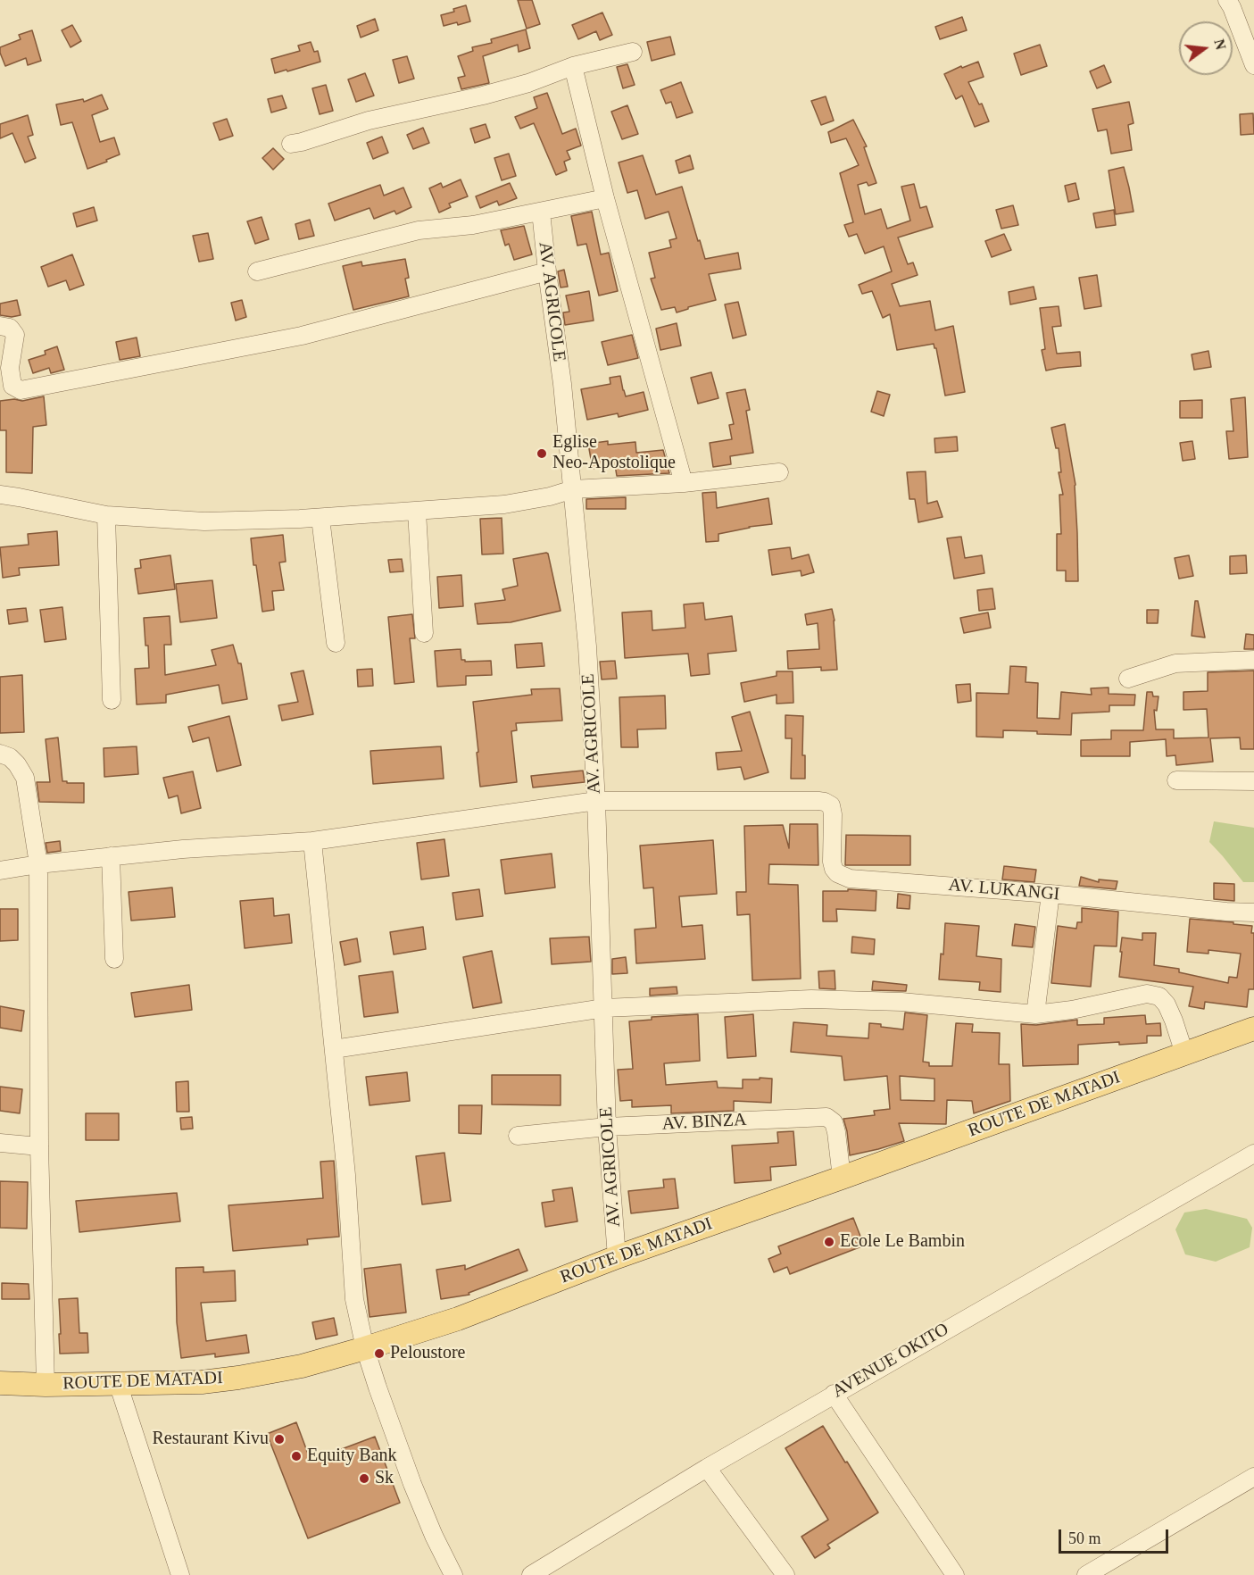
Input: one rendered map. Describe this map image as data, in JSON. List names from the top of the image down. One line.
{"streets":{"main road":["ROUTE DE MATADI"],"street":["AV. AGRICOLE","AV. LUKANGI","AV. BINZA","AVENUE OKITO"]},"crossings":[["AV. AGRICOLE","AV. LUKANGI"],["AV. AGRICOLE","ROUTE DE MATADI"],["AV. AGRICOLE","AV. BINZA"],["ROUTE DE MATADI","AV. BINZA"]],"places":["Eglise Neo-Apostolique","Ecole Le Bambin","Peloustore","Restaurant Kivu","Equity Bank","Sk"],"scale_bar":"50 m","north":"right"}
